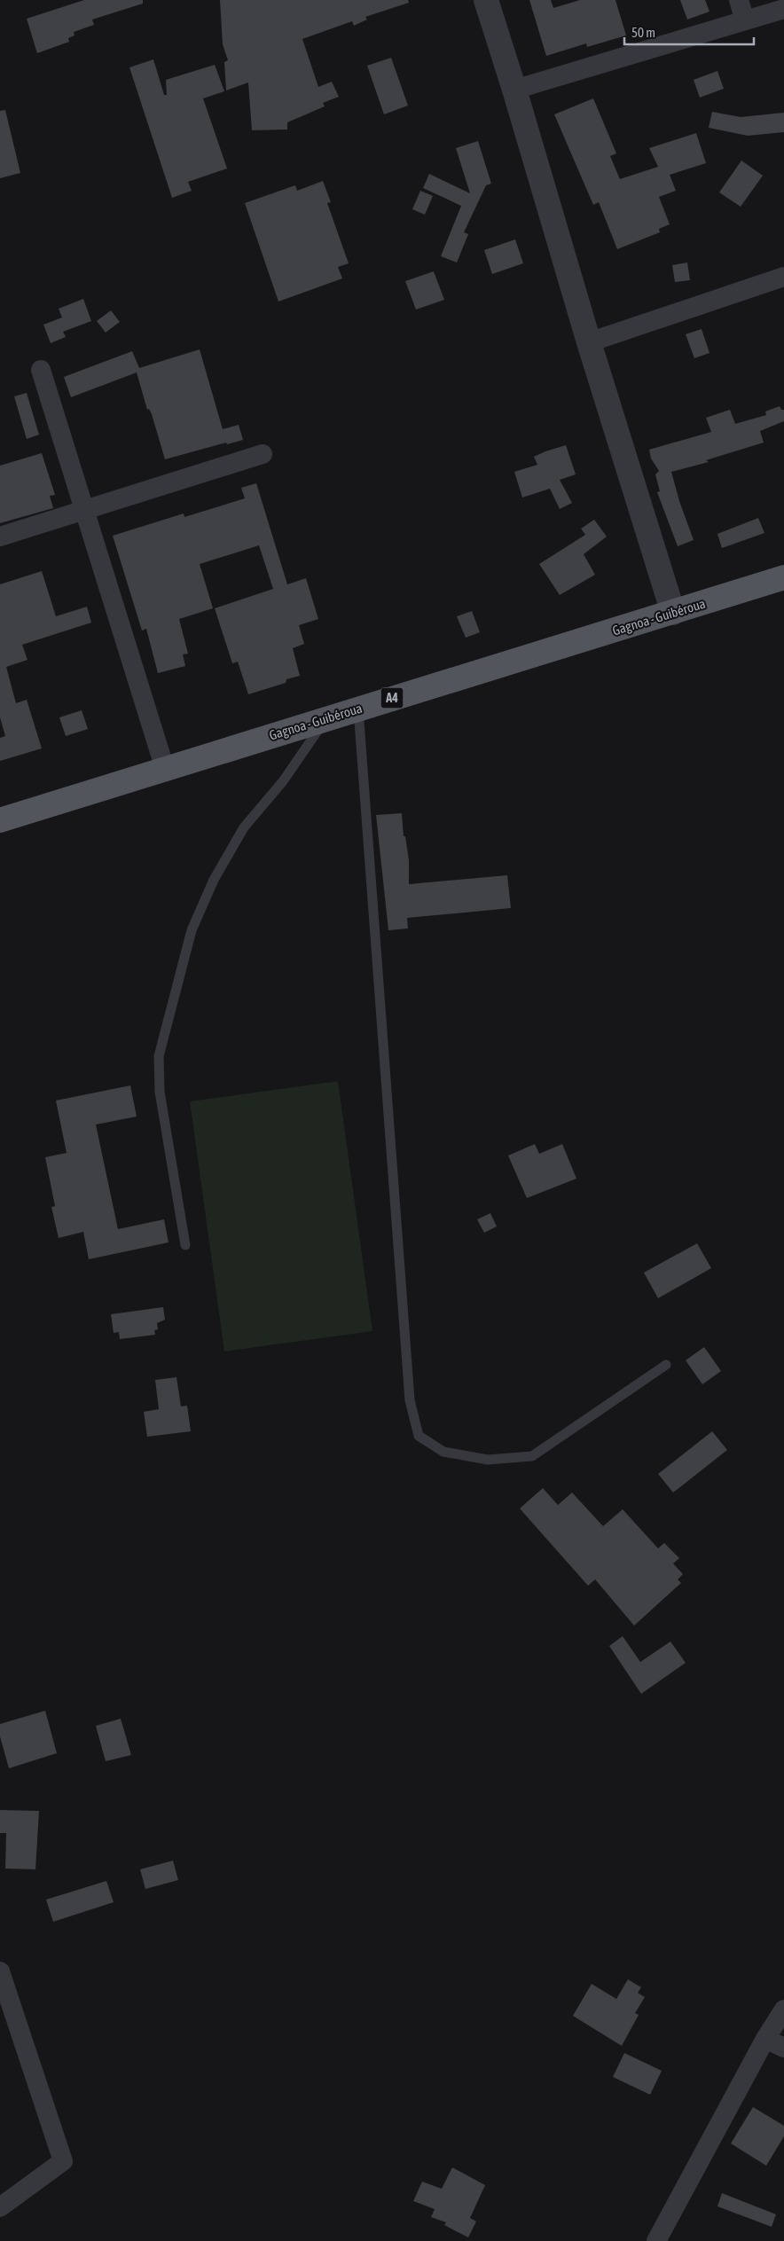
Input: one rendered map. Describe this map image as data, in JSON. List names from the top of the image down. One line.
{"streets":{"main road":["Gagnoa - Guibéroua","A4"]},"scale_bar":"50 m"}
